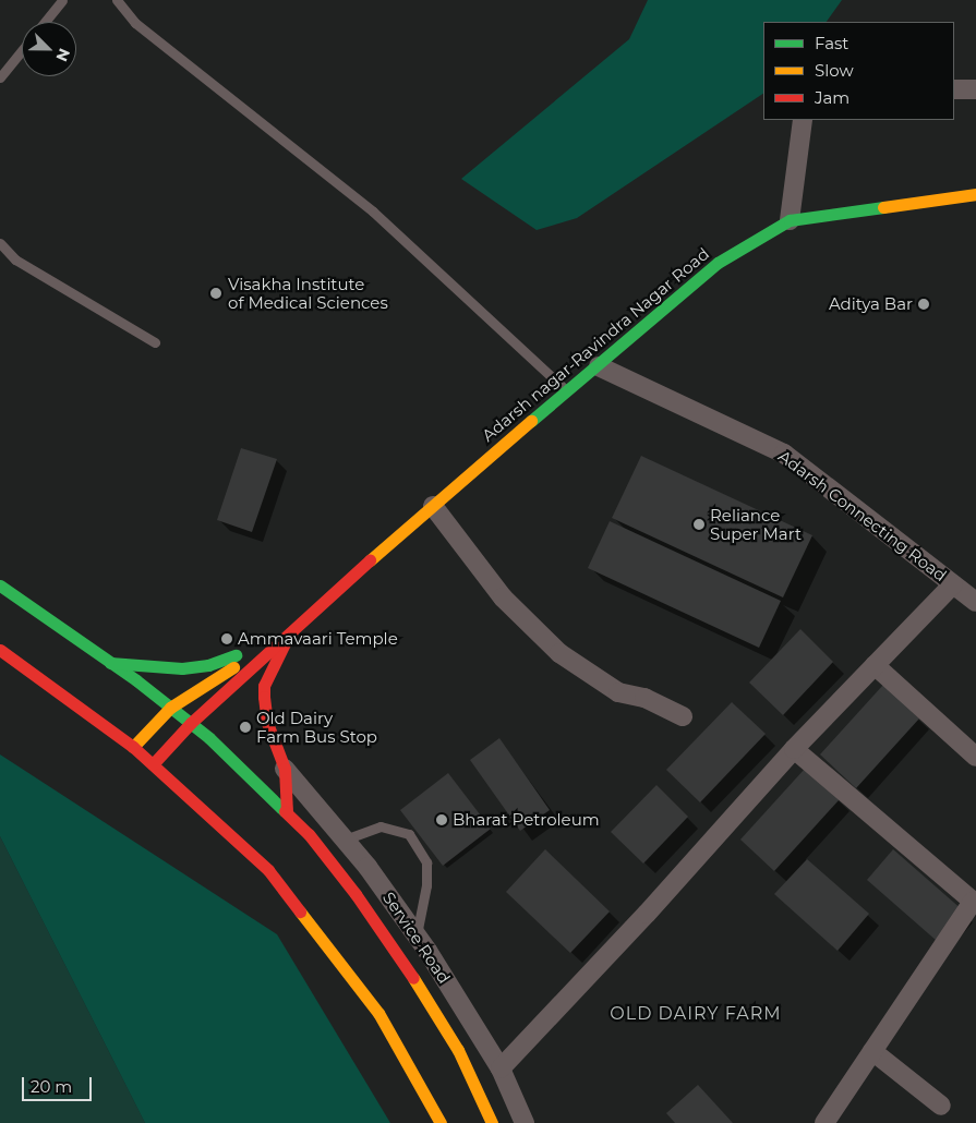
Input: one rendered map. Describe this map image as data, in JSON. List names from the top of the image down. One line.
{"streets":{"street":["Adarsh nagar-Ravindra Nagar Road","Adarsh Connecting Road","Service Road"]},"crossings":[["Adarsh nagar-Ravindra Nagar Road","Adarsh Connecting Road"]],"districts":["OLD DAIRY FARM"],"places":["Visakha Institute of Medical Sciences","Aditya Bar","Reliance Super Mart","Ammavaari Temple","Old Dairy Farm Bus Stop","Bharat Petroleum"],"legend":["Fast","Slow","Jam"],"scale_bar":"20 m","north":"bottom right"}
